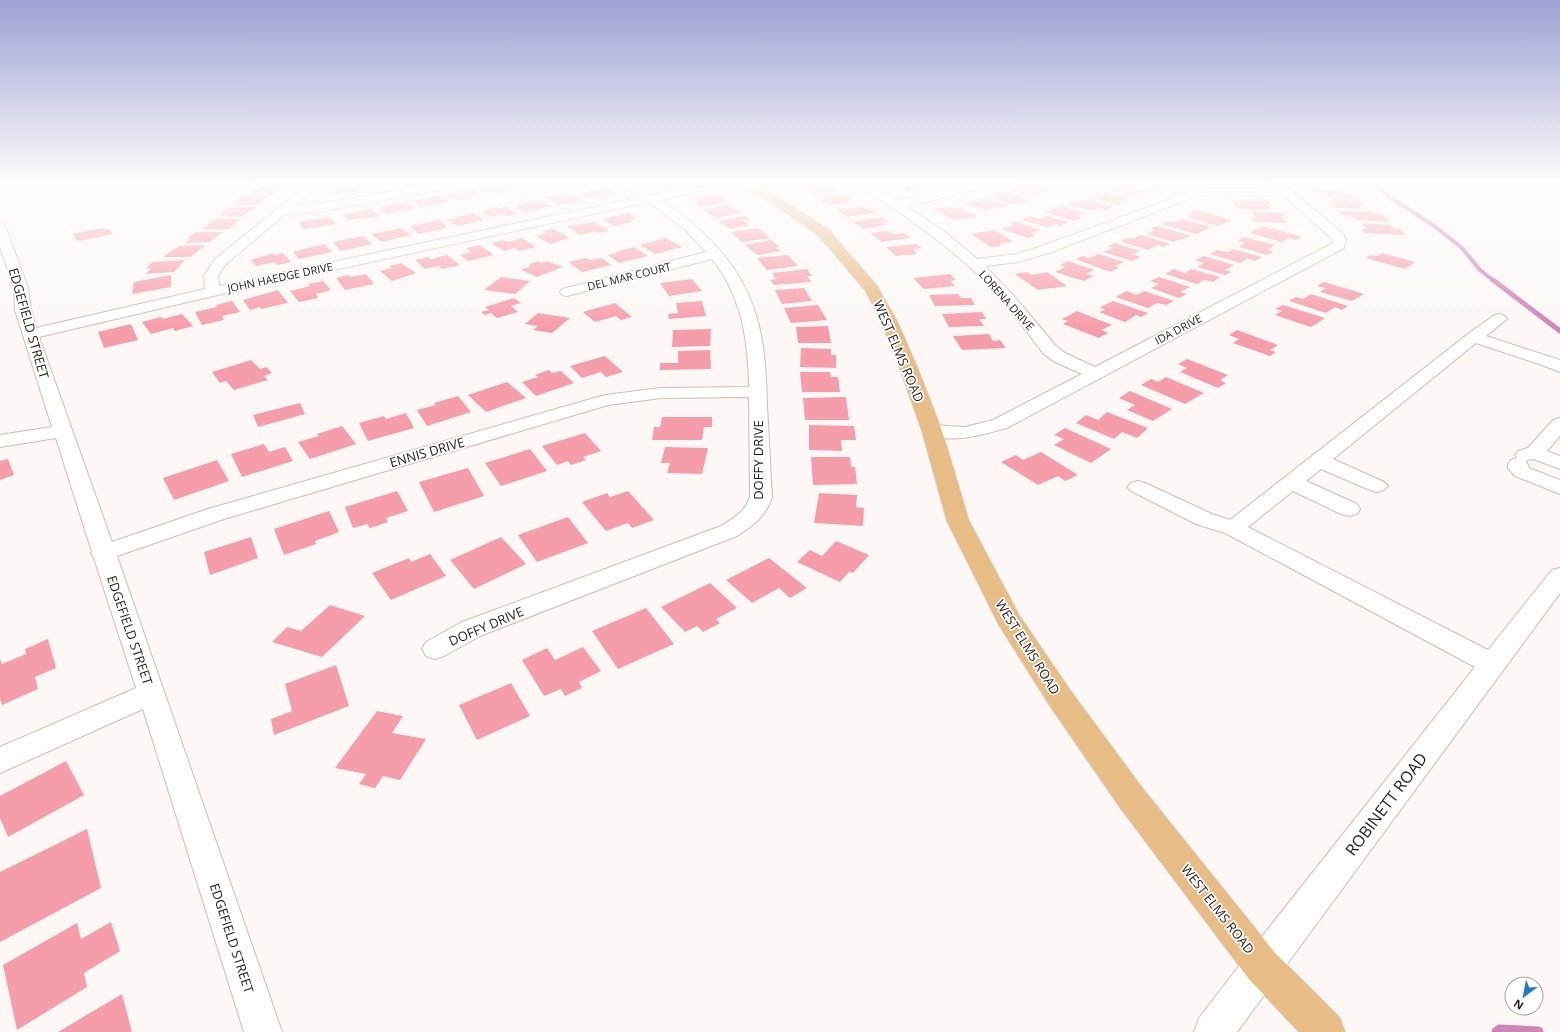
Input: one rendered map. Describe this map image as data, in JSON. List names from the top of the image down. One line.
{"streets":{"main road":["WEST ELMS ROAD"],"street":["DEL MAR COURT","JOHN HAEDGE DRIVE","LORENA DRIVE","EDGEFIELD STREET","IDA DRIVE","ENNIS DRIVE","DOFFY DRIVE","ROBINETT ROAD"]},"crossings":[["DEL MAR COURT","DOFFY DRIVE"],["JOHN HAEDGE DRIVE","EDGEFIELD STREET"],["LORENA DRIVE","IDA DRIVE"],["EDGEFIELD STREET","ENNIS DRIVE"],["IDA DRIVE","WEST ELMS ROAD"],["WEST ELMS ROAD","ROBINETT ROAD"],["ENNIS DRIVE","DOFFY DRIVE"]],"north":"bottom left"}
